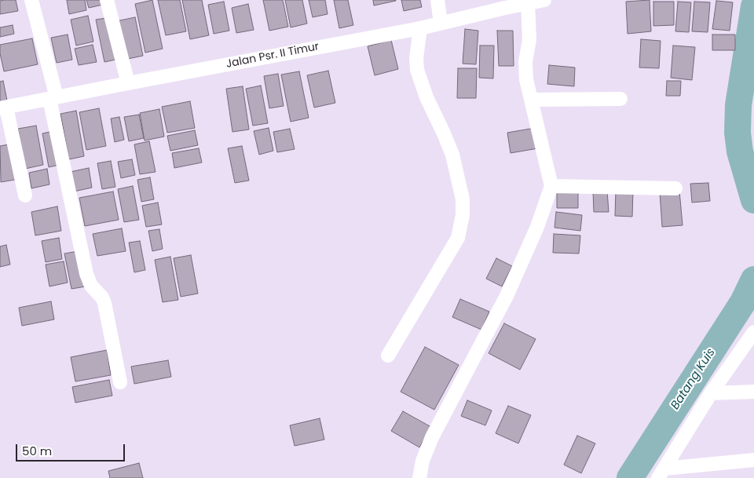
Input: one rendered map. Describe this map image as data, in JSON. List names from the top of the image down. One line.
{"streets":{"street":["Jalan Psr. II Timur"]},"water":["Batang Kuis"],"scale_bar":"50 m"}
